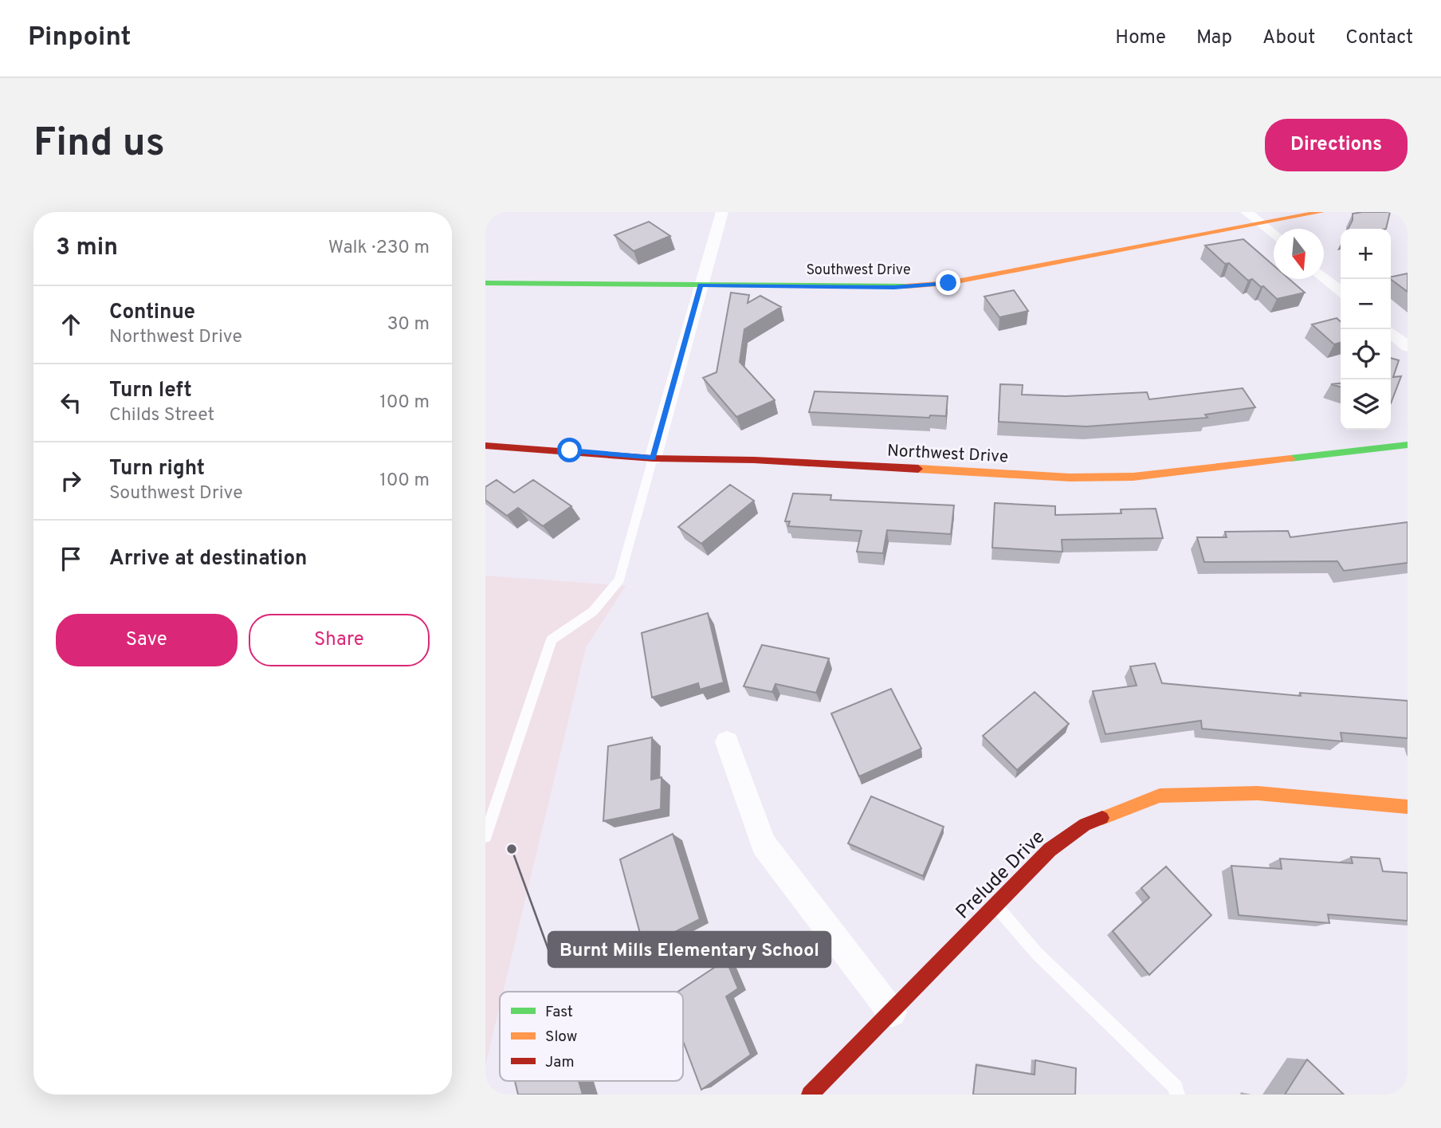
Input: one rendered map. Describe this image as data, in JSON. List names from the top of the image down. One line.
{"streets":{"street":["Southwest Drive","Northwest Drive","Prelude Drive"]},"places":["Burnt Mills Elementary School"],"legend":["Fast","Slow","Jam"],"north":"bottom","page":{"header":"Pinpoint","nav":["Home","Map","About","Contact"],"buttons":["Directions",["Save","Share"]],"title":"Find us","heading":["3 min","Walk · 230 m"],"map_buttons":["+","−"],"list":[["Continue","Northwest Drive","30 m"],["Turn left","Childs Street","100 m"],["Turn right","Southwest Drive","100 m"],"Arrive at destination"]}}
